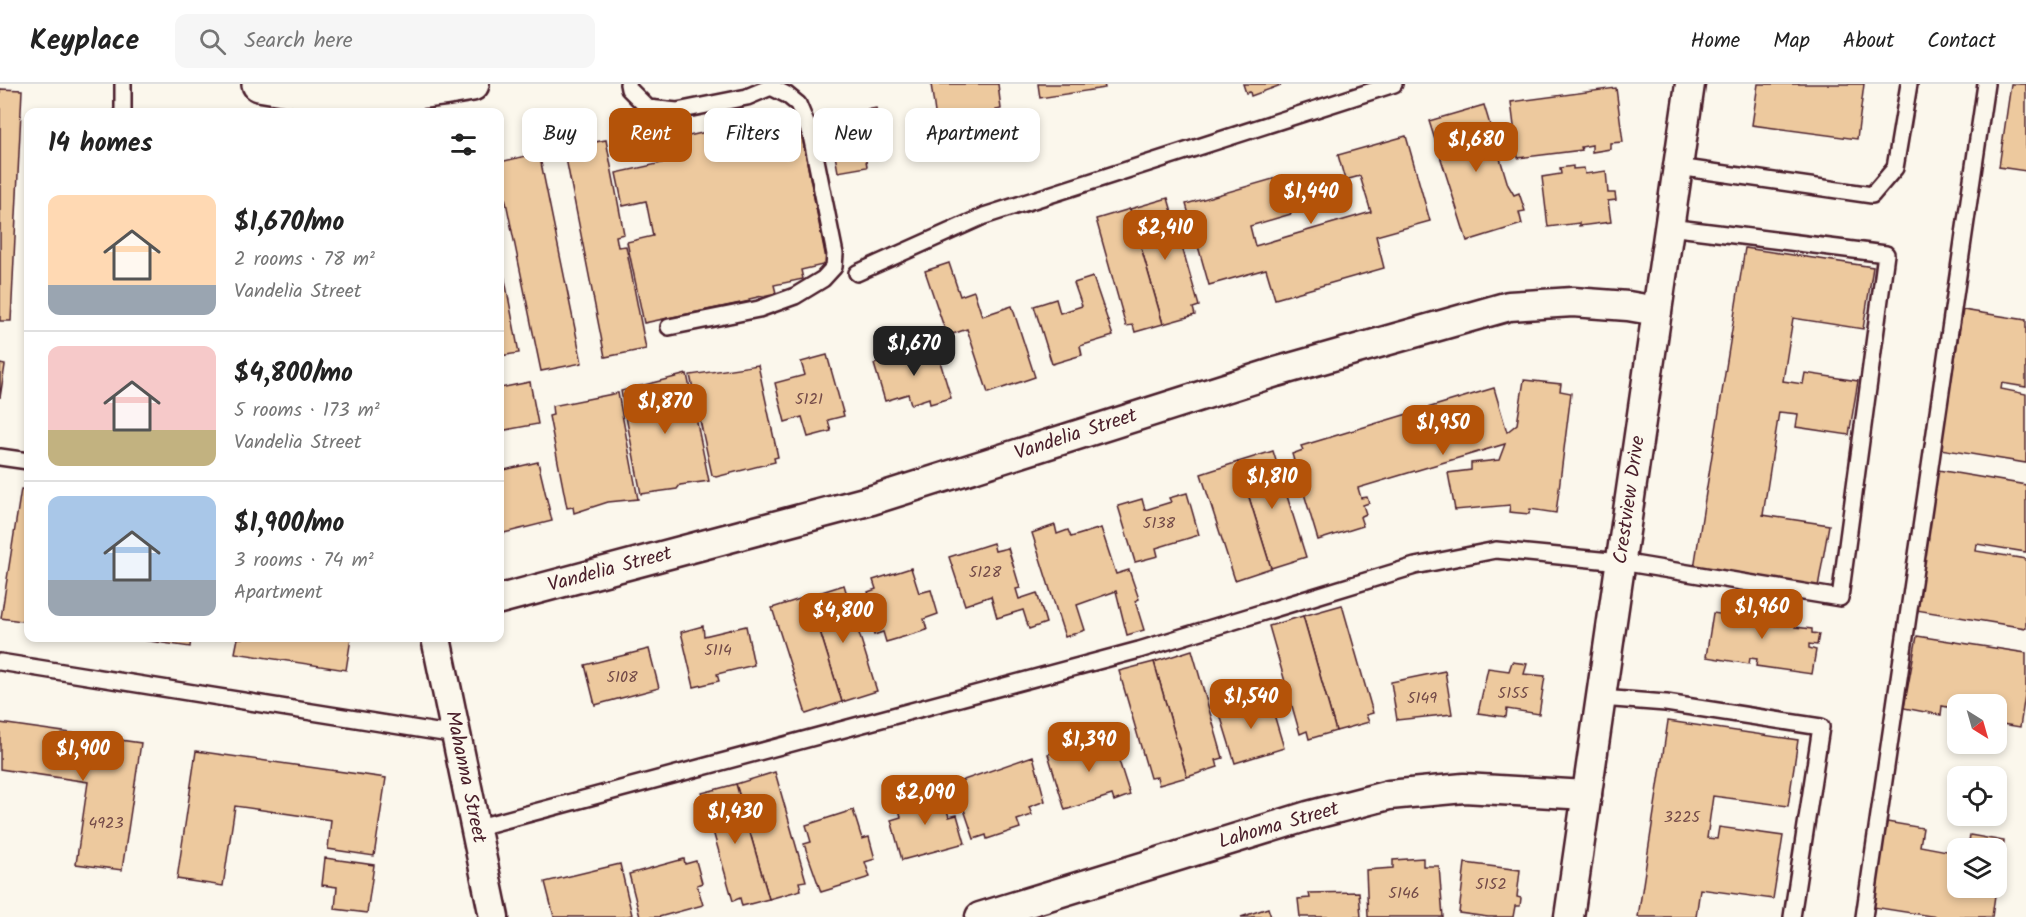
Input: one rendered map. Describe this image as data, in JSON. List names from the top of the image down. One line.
{"streets":{"street":["Vandelia Street","Crestview Drive","Mahanna Street","Lahoma Street"]},"crossings":[["Vandelia Street","Crestview Drive"],["Crestview Drive","Lahoma Street"]],"house_numbers":["5121","5138","5128","5114","5108","5155","5149","3225","4923","5152","5146"],"north":"bottom right","page":{"header":"Keyplace","search":"Search here","nav":["Home","Map","About","Contact"],"chip":["Buy","Rent","Filters","New","Apartment"],"heading":"14 homes","price":["$1,680","$1,440","$2,410","$1,670","$1,870","$1,950","$1,810","$1,960","$4,800","$1,540","$1,390","$1,900","$2,090","$1,430"],"list":[{"name":"$1,670/mo","note":"2 rooms · 78 m² · Vandelia Street"},{"name":"$4,800/mo","note":"5 rooms · 173 m² · Vandelia Street"},{"name":"$1,900/mo","note":"3 rooms · 74 m² · Apartment"}]}}
